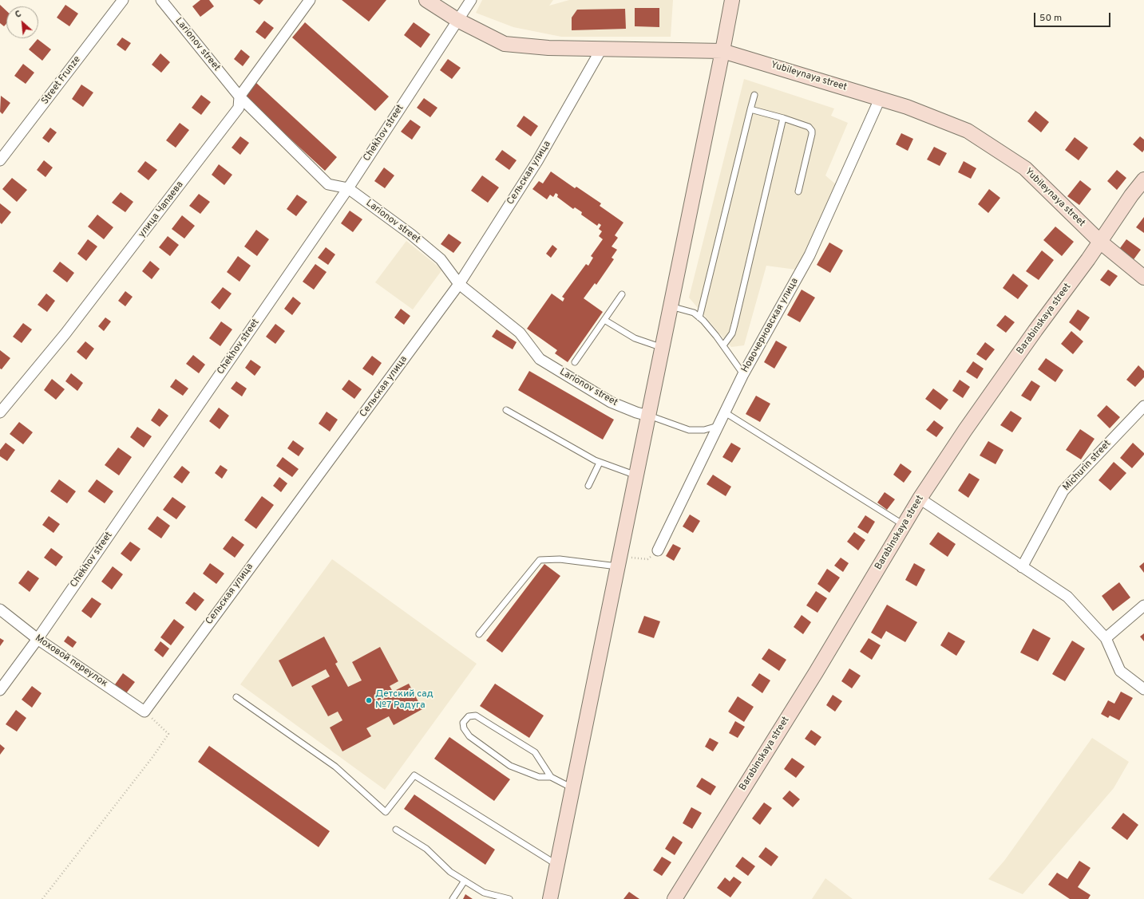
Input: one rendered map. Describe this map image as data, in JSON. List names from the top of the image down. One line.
{"streets":{"street":["Larionov street","Yubileynaya street","Street Frunze","Chekhov street","Сельская улица","улица Чапаева","Barabinskaya street","Новочерновская улица","Michurin street","Моховой переулок"]},"crossings":[["Larionov street","Chekhov street"],["Larionov street","Сельская улица"],["Larionov street","улица Чапаева"],["Yubileynaya street","Chekhov street"],["Yubileynaya street","Сельская улица"],["Yubileynaya street","Barabinskaya street"],["Yubileynaya street","Новочерновская улица"],["Chekhov street","Моховой переулок"],["Сельская улица","Моховой переулок"]],"places":["Детский сад №7 Радуга"],"scale_bar":"50 m","north":"top left"}
